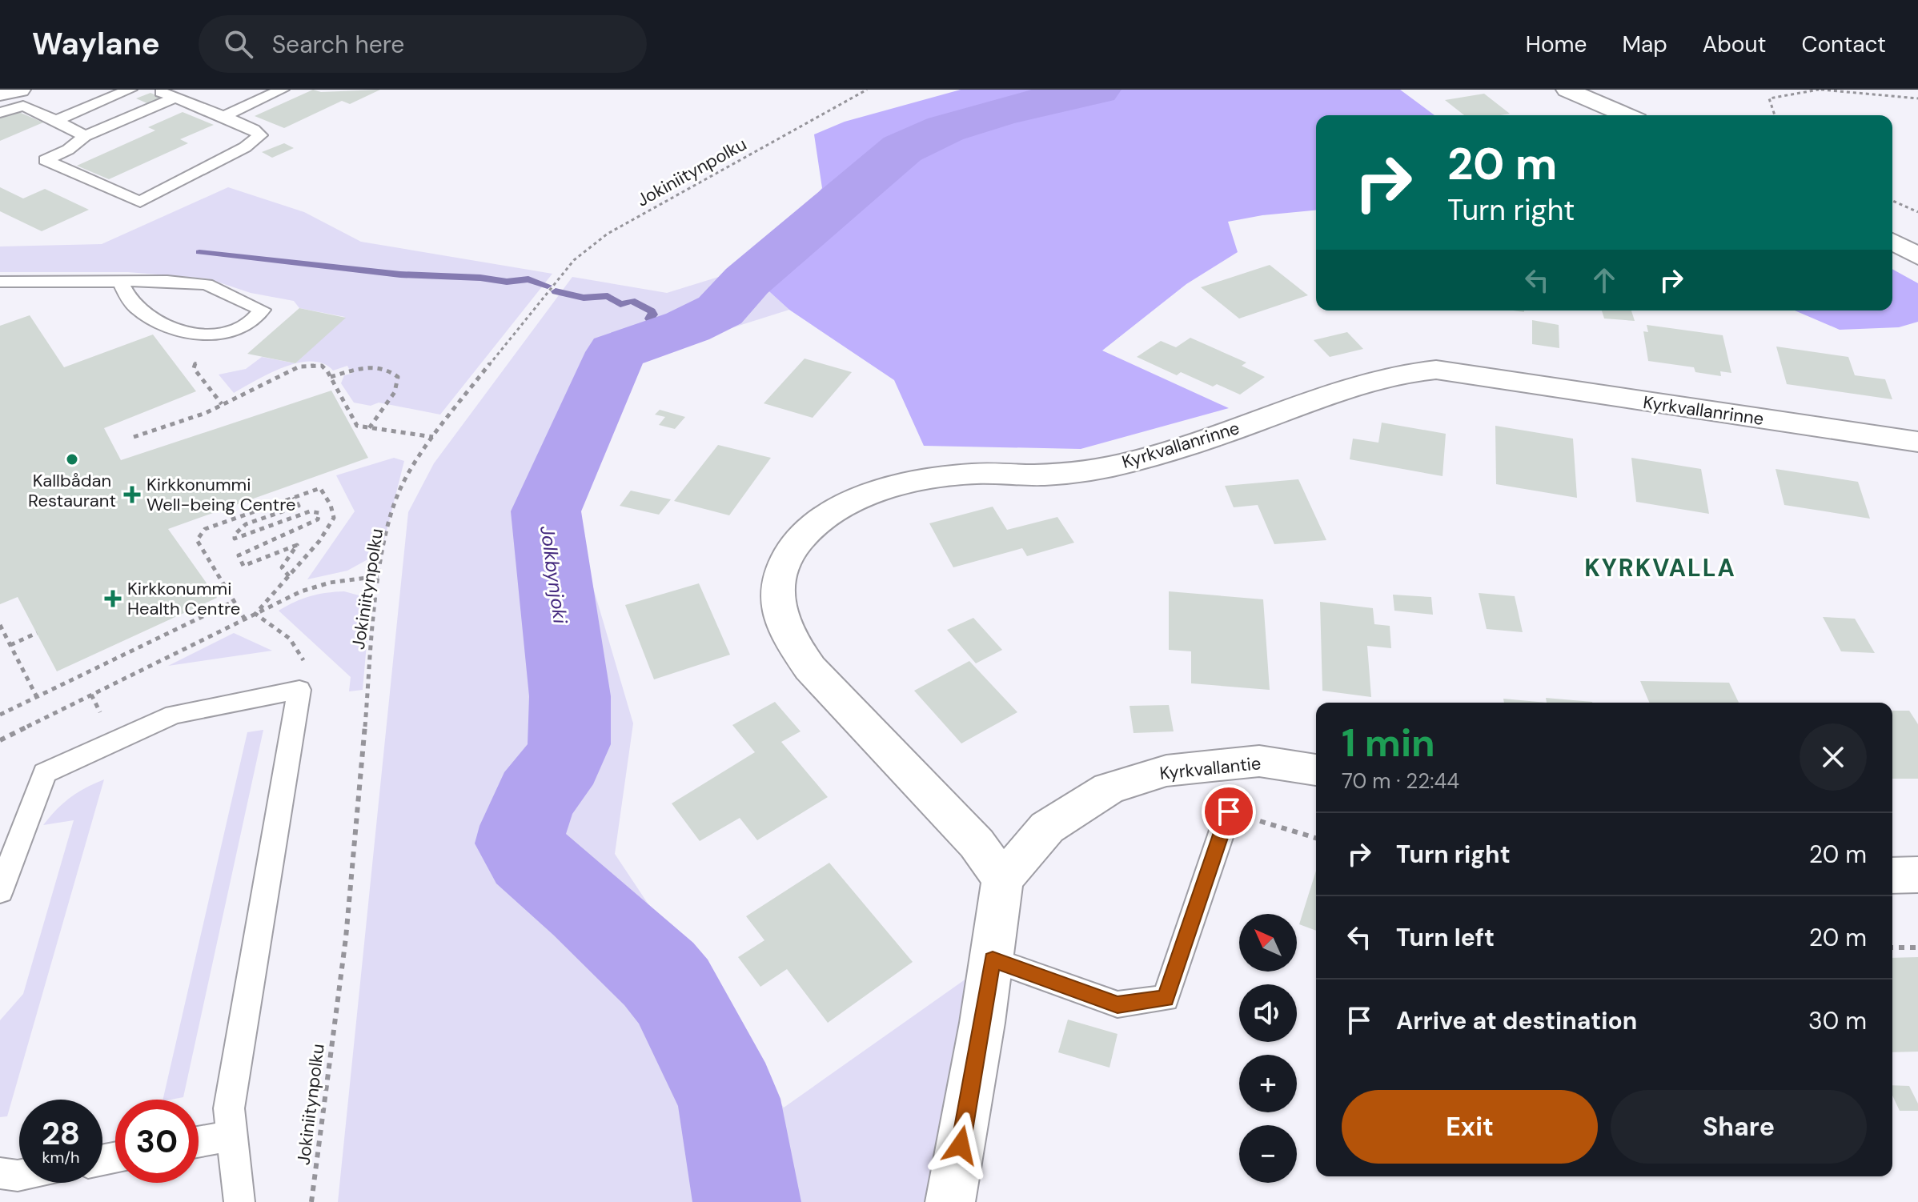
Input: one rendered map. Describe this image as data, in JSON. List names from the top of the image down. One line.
{"streets":{"street":["Kyrkvallanrinne","Kyrkvallantie"],"path":["Jokiniitynpolku"]},"crossings":[["Kyrkvallanrinne","Kyrkvallantie"]],"districts":["KYRKVALLA"],"water":["Jolkbynjoki"],"places":{"other":["Kallbådan Restaurant"],"health":["Kirkkonummi Well-being Centre","Kirkkonummi Health Centre"]},"north":"top left","page":{"header":"Waylane","search":"Search here","nav":["Home","Map","About","Contact"],"turn":["20 m","Turn right"],"heading":["1 min","70 m · 22:44"],"list":[{"name":"Turn right","value":"20 m"},{"name":"Turn left","value":"20 m"},{"name":"Arrive at destination","value":"30 m"}],"map_buttons":["+","−"],"buttons":["Exit","Share"],"speed":"28 km/h","limit":"30"}}
